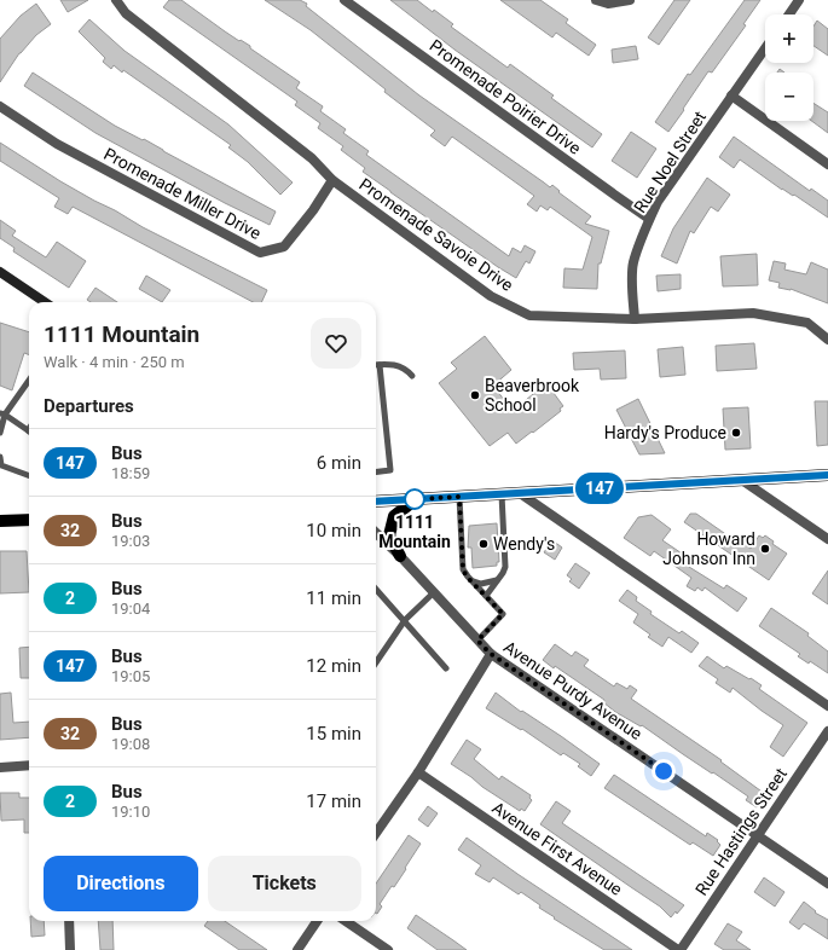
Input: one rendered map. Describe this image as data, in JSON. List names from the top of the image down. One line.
{"streets":{"street":["Promenade Poirier Drive","Rue Noel Street","Promenade Miller Drive","Promenade Savoie Drive","Avenue Purdy Avenue","Rue Hastings Street","Avenue First Avenue"]},"crossings":[["Promenade Poirier Drive","Rue Noel Street"],["Rue Noel Street","Promenade Savoie Drive"],["Promenade Miller Drive","Promenade Savoie Drive"],["Avenue Purdy Avenue","Rue Hastings Street"],["Rue Hastings Street","Avenue First Avenue"]],"places":["Beaverbrook School","Hardy's Produce","1111 Mountain","Wendy's","Howard Johnson Inn"],"lines":["bus line 147"],"page":{"on_map":"147","map_buttons":["+","−"],"heading":[["1111 Mountain","Walk · 4 min · 250 m"],"Departures"],"list":[{"mark":"147","name":"Bus","note":"18:59","value":"6 min"},{"mark":"32","name":"Bus","note":"19:03","value":"10 min"},{"mark":"2","name":"Bus","note":"19:04","value":"11 min"},{"mark":"147","name":"Bus","note":"19:05","value":"12 min"},{"mark":"32","name":"Bus","note":"19:08","value":"15 min"},{"mark":"2","name":"Bus","note":"19:10","value":"17 min"}],"buttons":["Directions","Tickets"]}}
